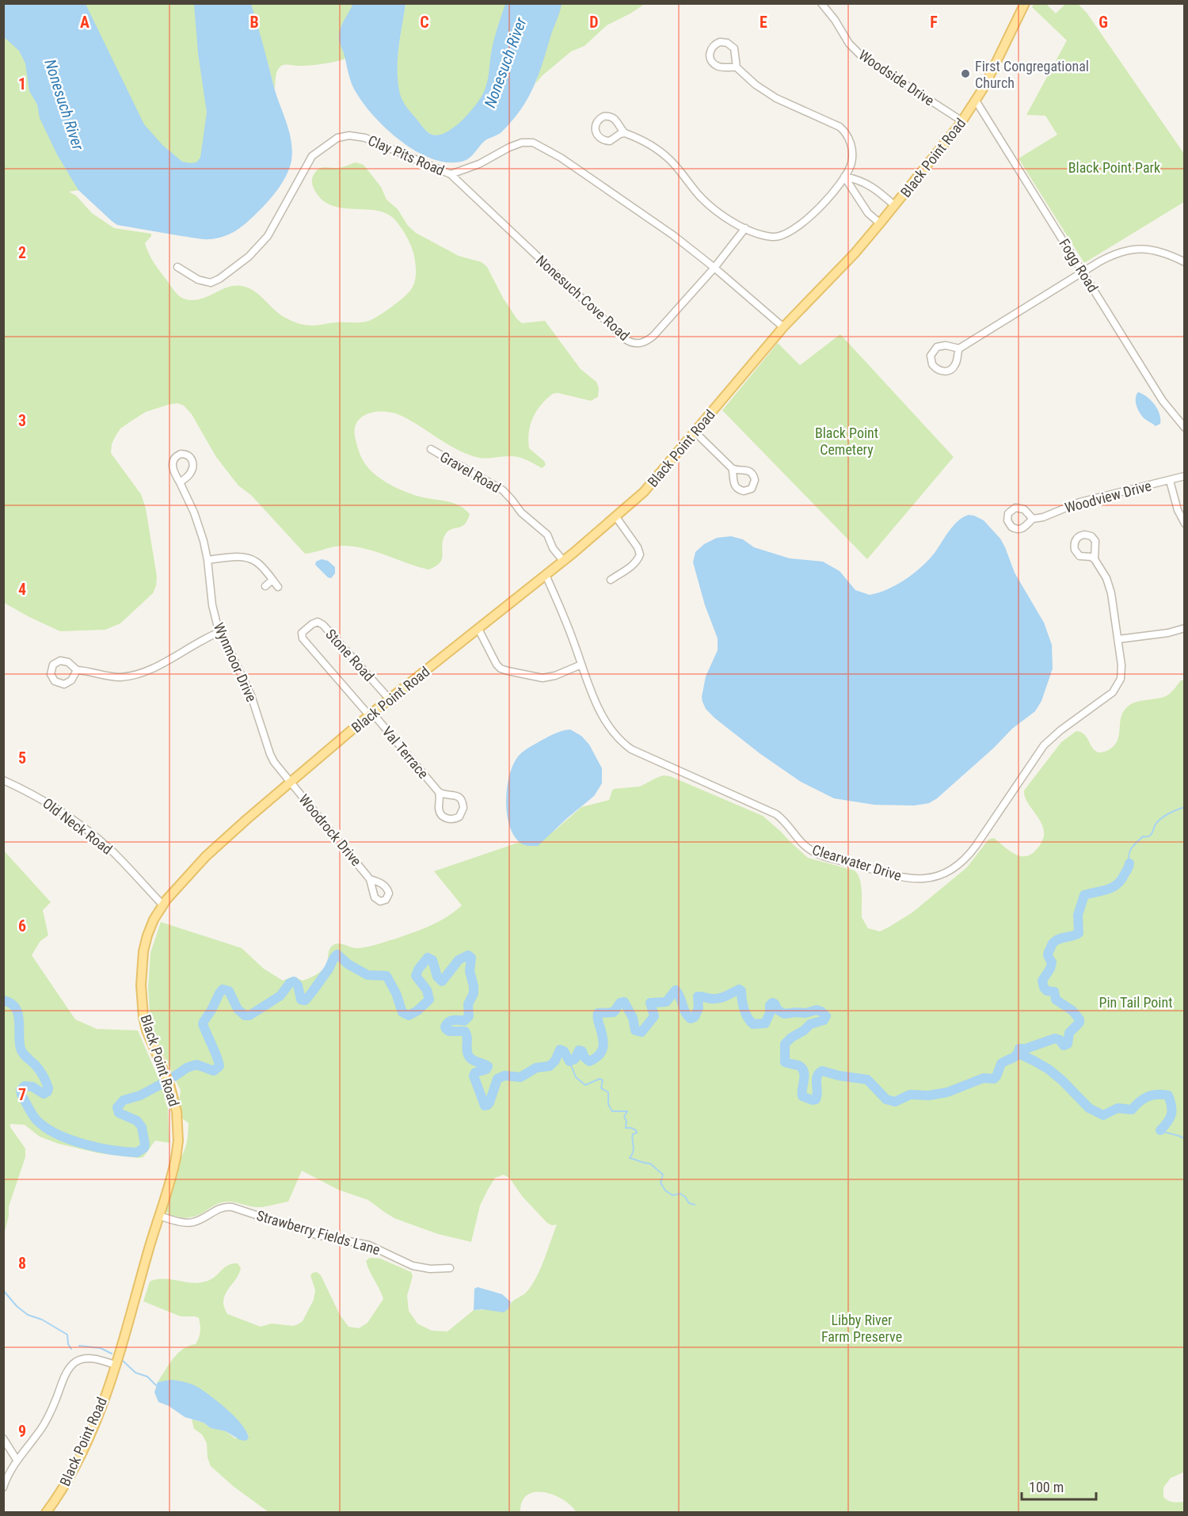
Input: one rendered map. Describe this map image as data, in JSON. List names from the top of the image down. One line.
{"streets":{"main road":["Black Point Road"],"street":["Woodside Drive","Clay Pits Road","Fogg Road","Nonesuch Cove Road","Gravel Road","Woodview Drive","Stone Road","Wynmoor Drive","Val Terrace","Old Neck Road","Woodrock Drive","Clearwater Drive","Strawberry Fields Lane"]},"crossings":[["Woodside Drive","Black Point Road"],["Clay Pits Road","Black Point Road"],["Clay Pits Road","Nonesuch Cove Road"],["Black Point Road","Fogg Road"],["Black Point Road","Gravel Road"],["Black Point Road","Stone Road"],["Black Point Road","Wynmoor Drive"],["Black Point Road","Val Terrace"],["Black Point Road","Old Neck Road"],["Black Point Road","Woodrock Drive"],["Black Point Road","Clearwater Drive"],["Black Point Road","Strawberry Fields Lane"],["Stone Road","Val Terrace"],["Wynmoor Drive","Woodrock Drive"]],"water":["Nonesuch River"],"parks":["Black Point Park","Black Point Cemetery","Pin Tail Point","Libby River Farm Preserve"],"places":["First Congregational Church"],"scale_bar":"100 m","grid":{"columns":["A","B","C","D","E","F","G"],"rows":["1","2","3","4","5","6","7","8","9"]}}
